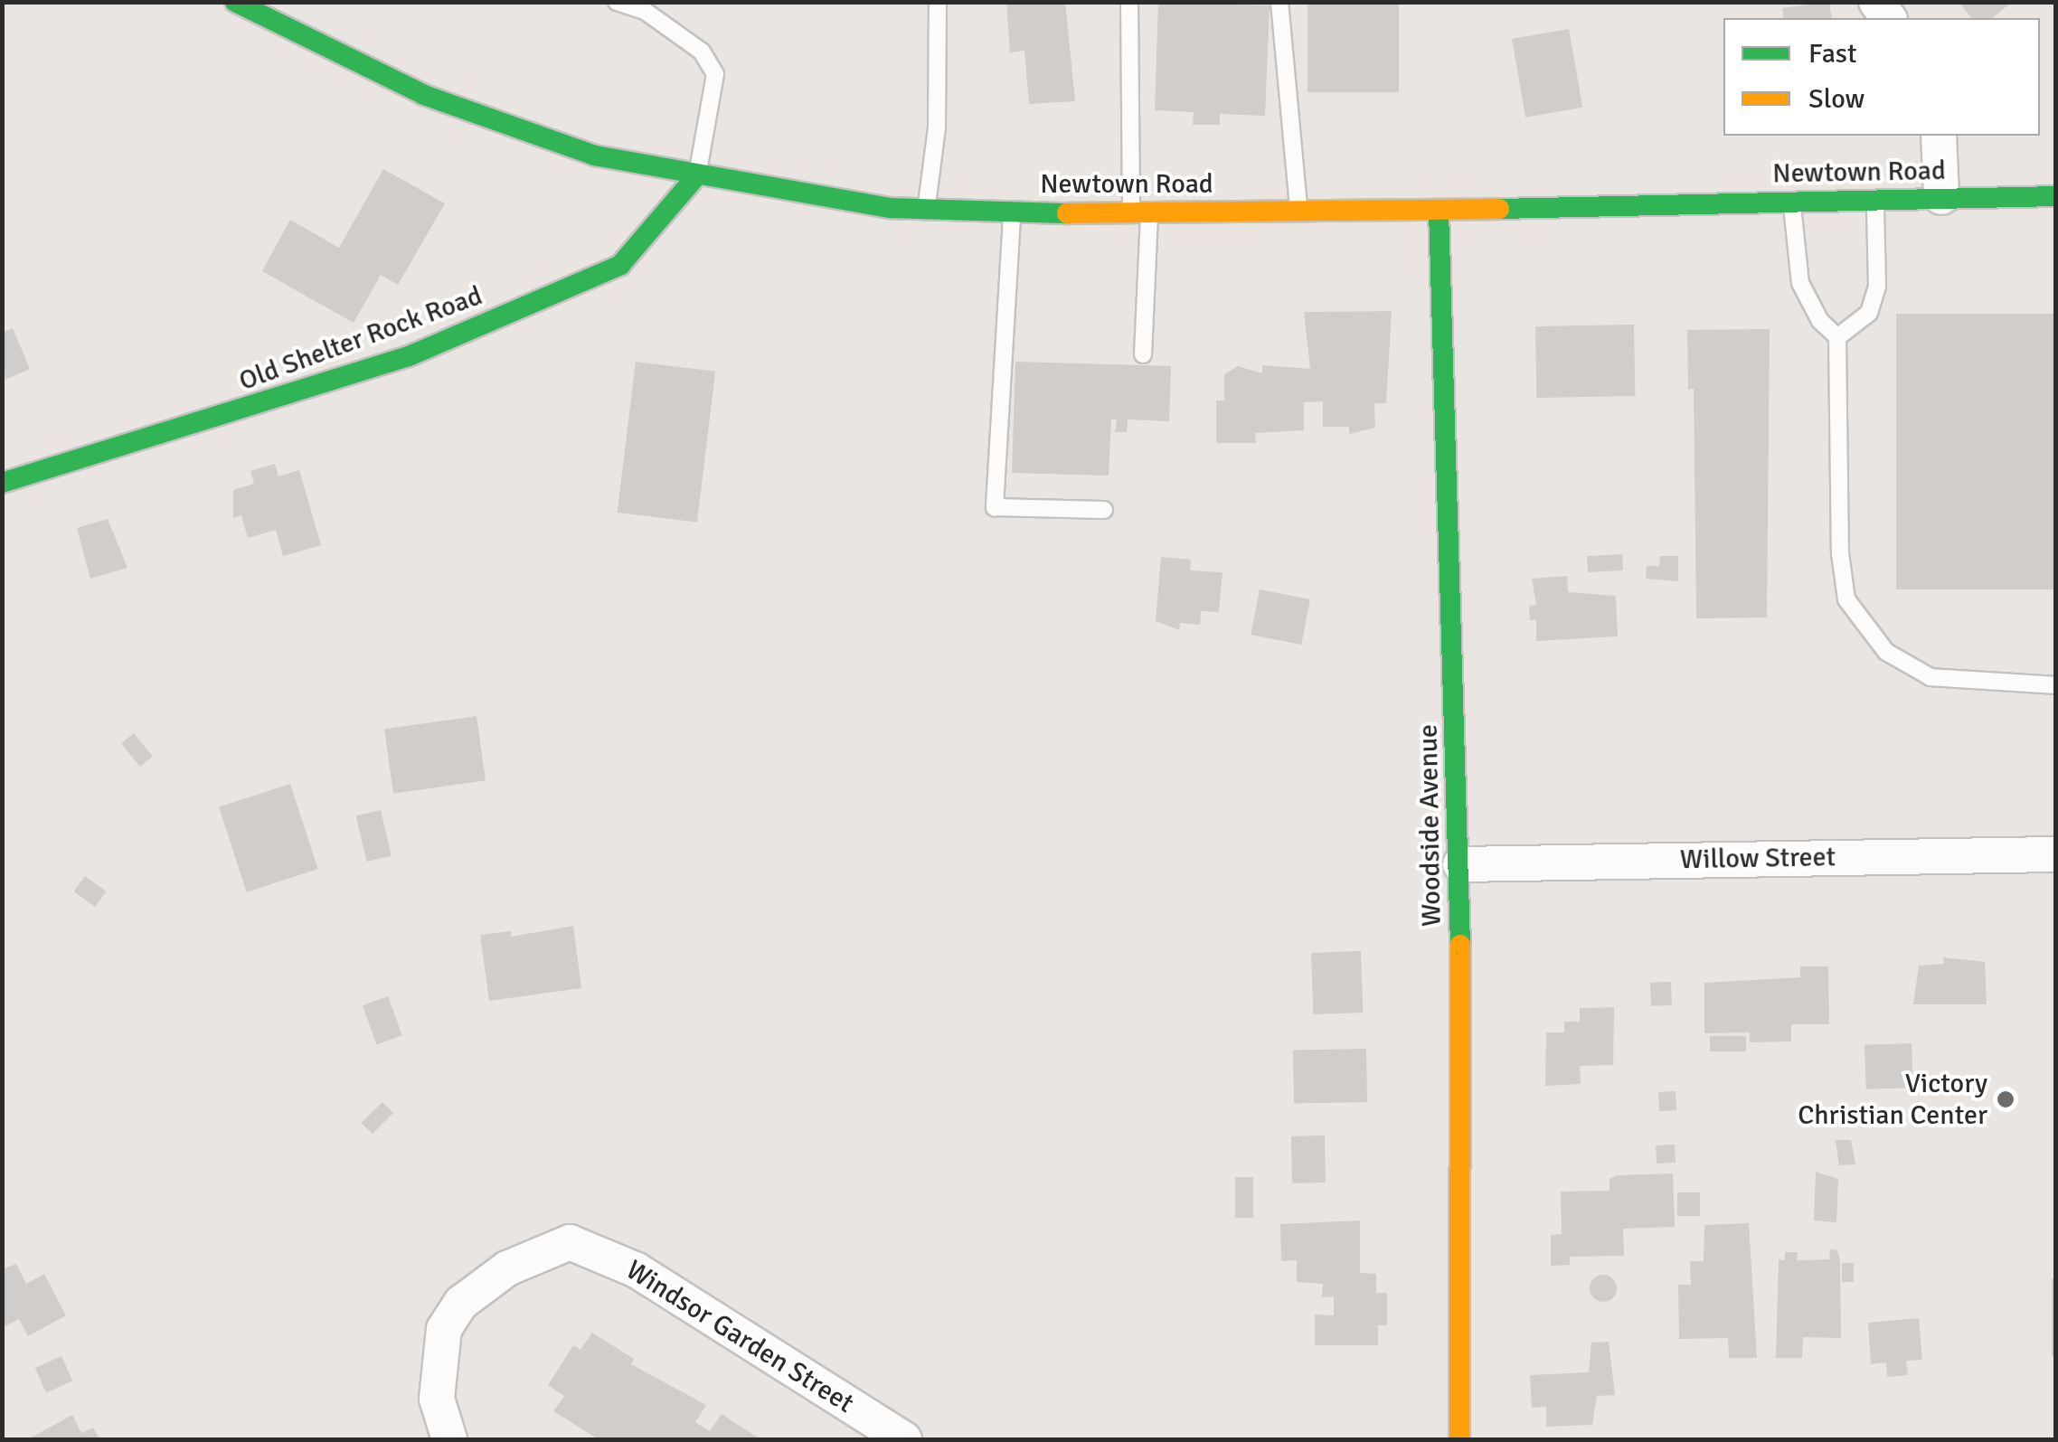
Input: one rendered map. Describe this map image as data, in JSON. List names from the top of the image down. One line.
{"streets":{"street":["Newtown Road","Old Shelter Rock Road","Woodside Avenue","Willow Street","Windsor Garden Street"]},"crossings":[["Newtown Road","Old Shelter Rock Road"],["Newtown Road","Woodside Avenue"],["Woodside Avenue","Willow Street"]],"places":["Victory Christian Center"],"legend":["Fast","Slow"]}
